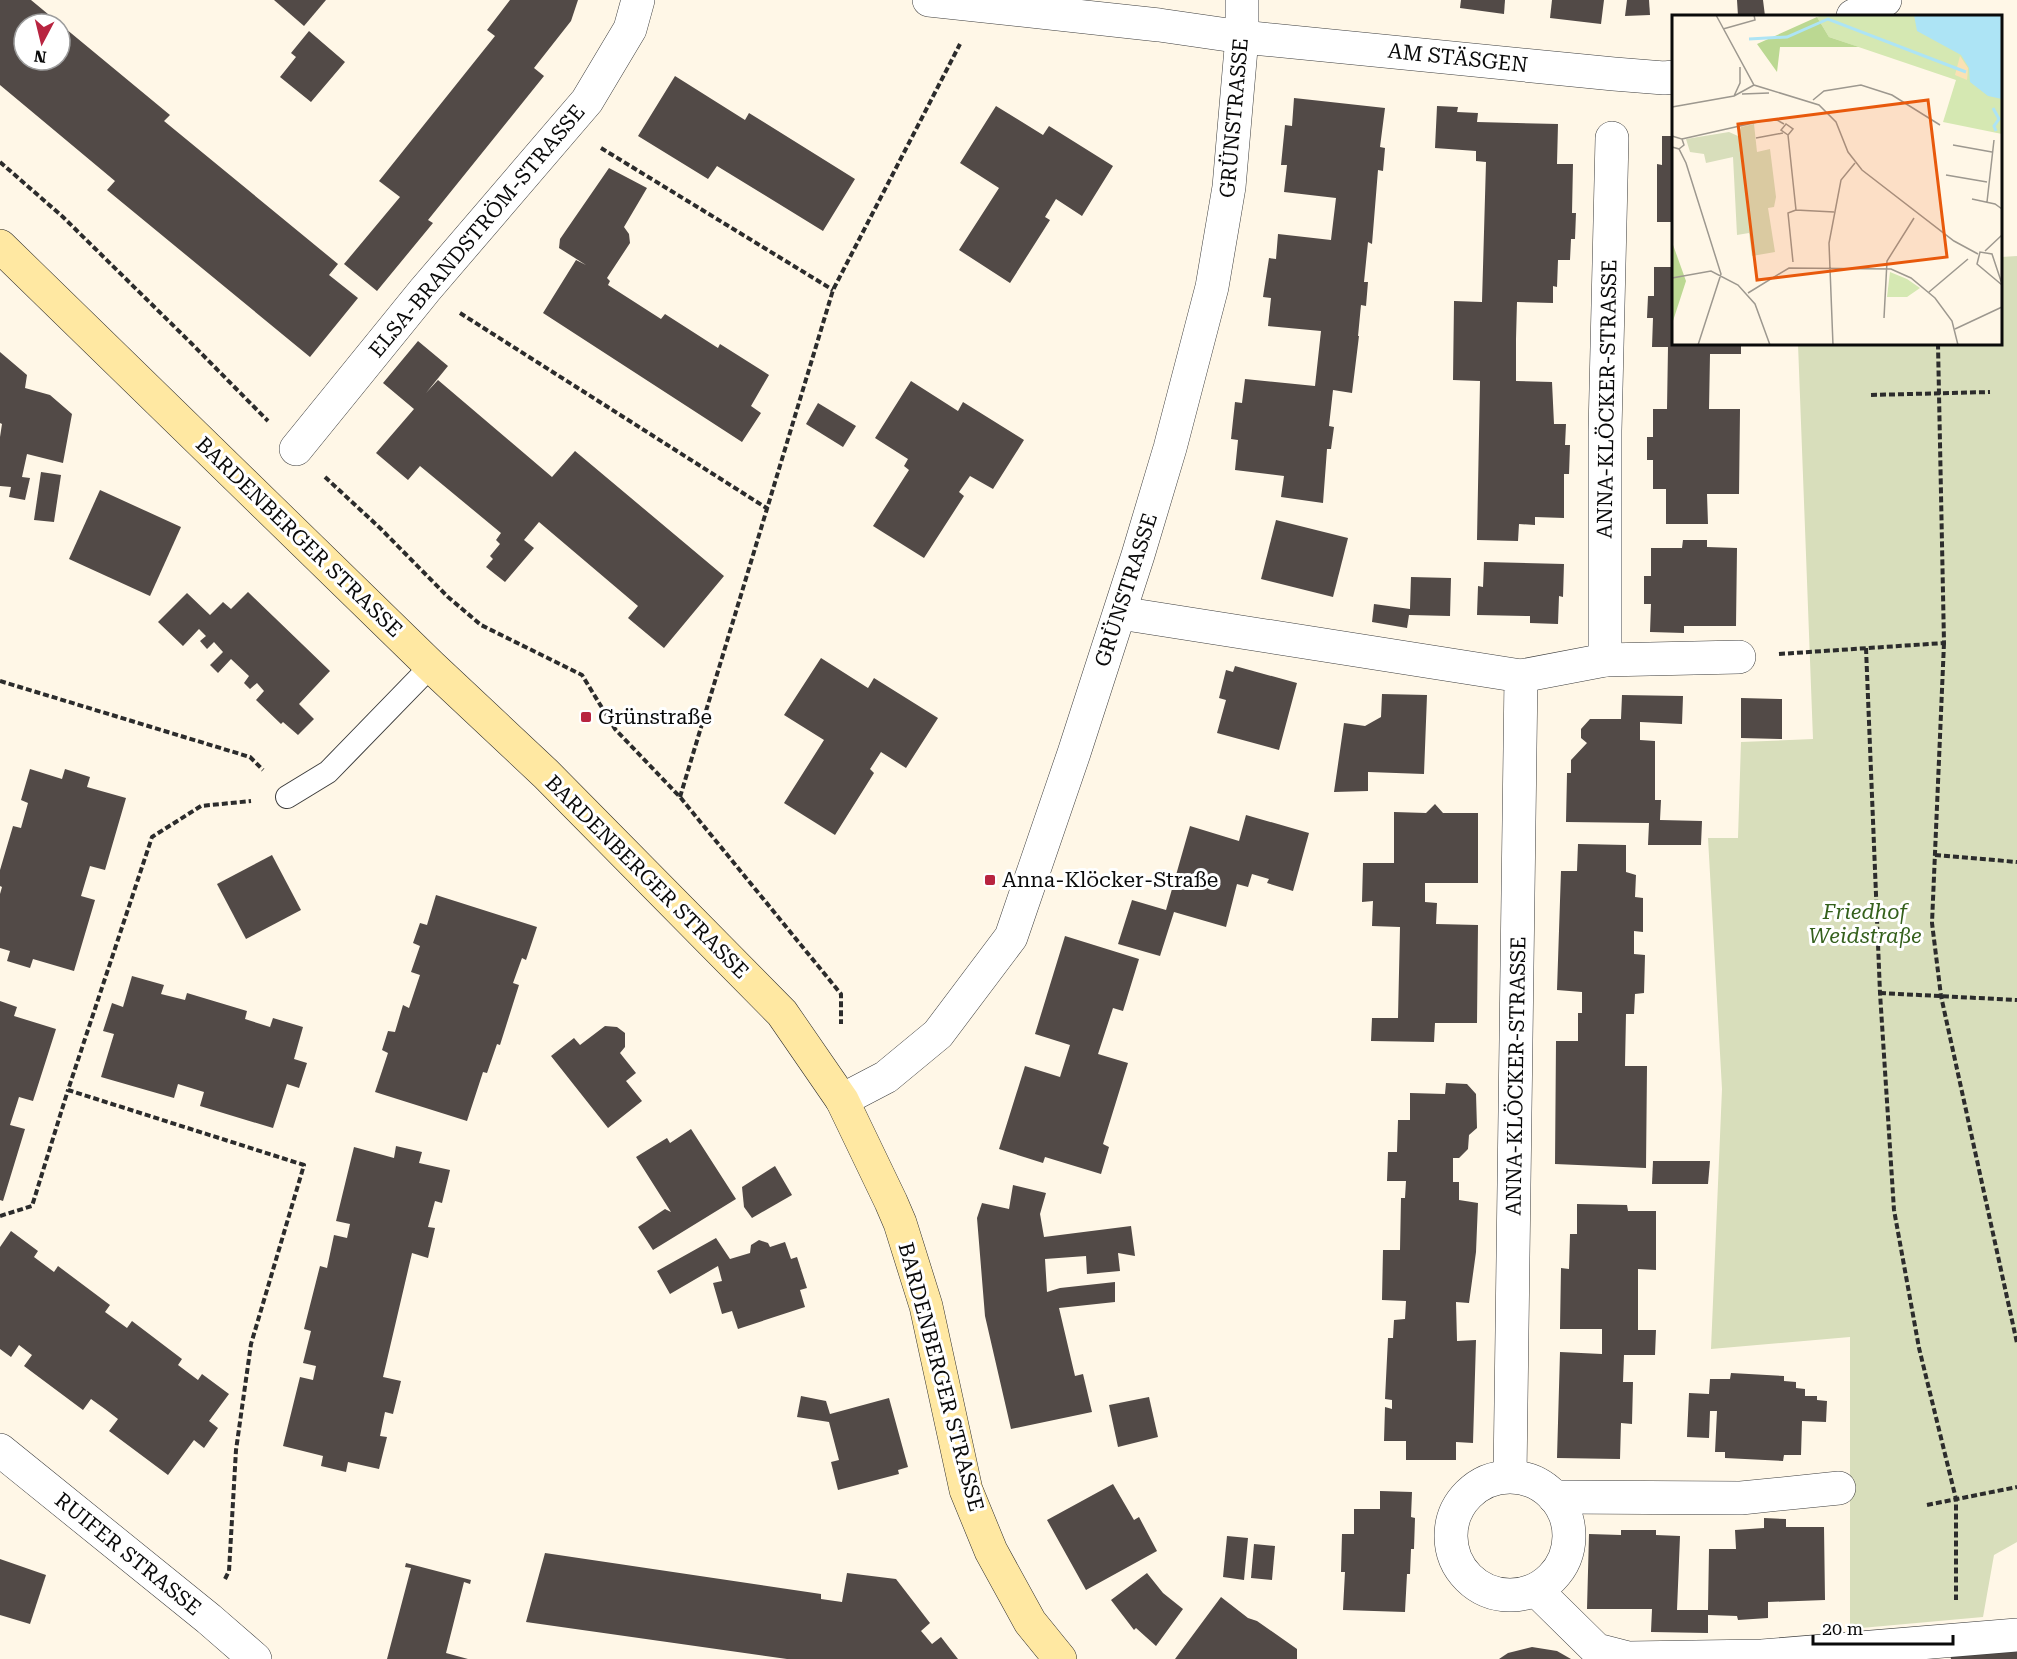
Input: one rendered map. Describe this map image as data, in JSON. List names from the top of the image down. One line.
{"streets":{"main road":["BARDENBERGER STRASSE"],"street":["AM STÄSGEN","GRÜNSTRASSE","ELSA-BRANDSTRÖM-STRASSE","ANNA-KLÖCKER-STRASSE","RUIFER STRASSE"]},"crossings":[["AM STÄSGEN","GRÜNSTRASSE"],["GRÜNSTRASSE","BARDENBERGER STRASSE"]],"parks":["Friedhof Weidstraße"],"places":{"transit":["Grünstraße","Anna-Klöcker-Straße"]},"scale_bar":"20 m","north":"bottom"}
